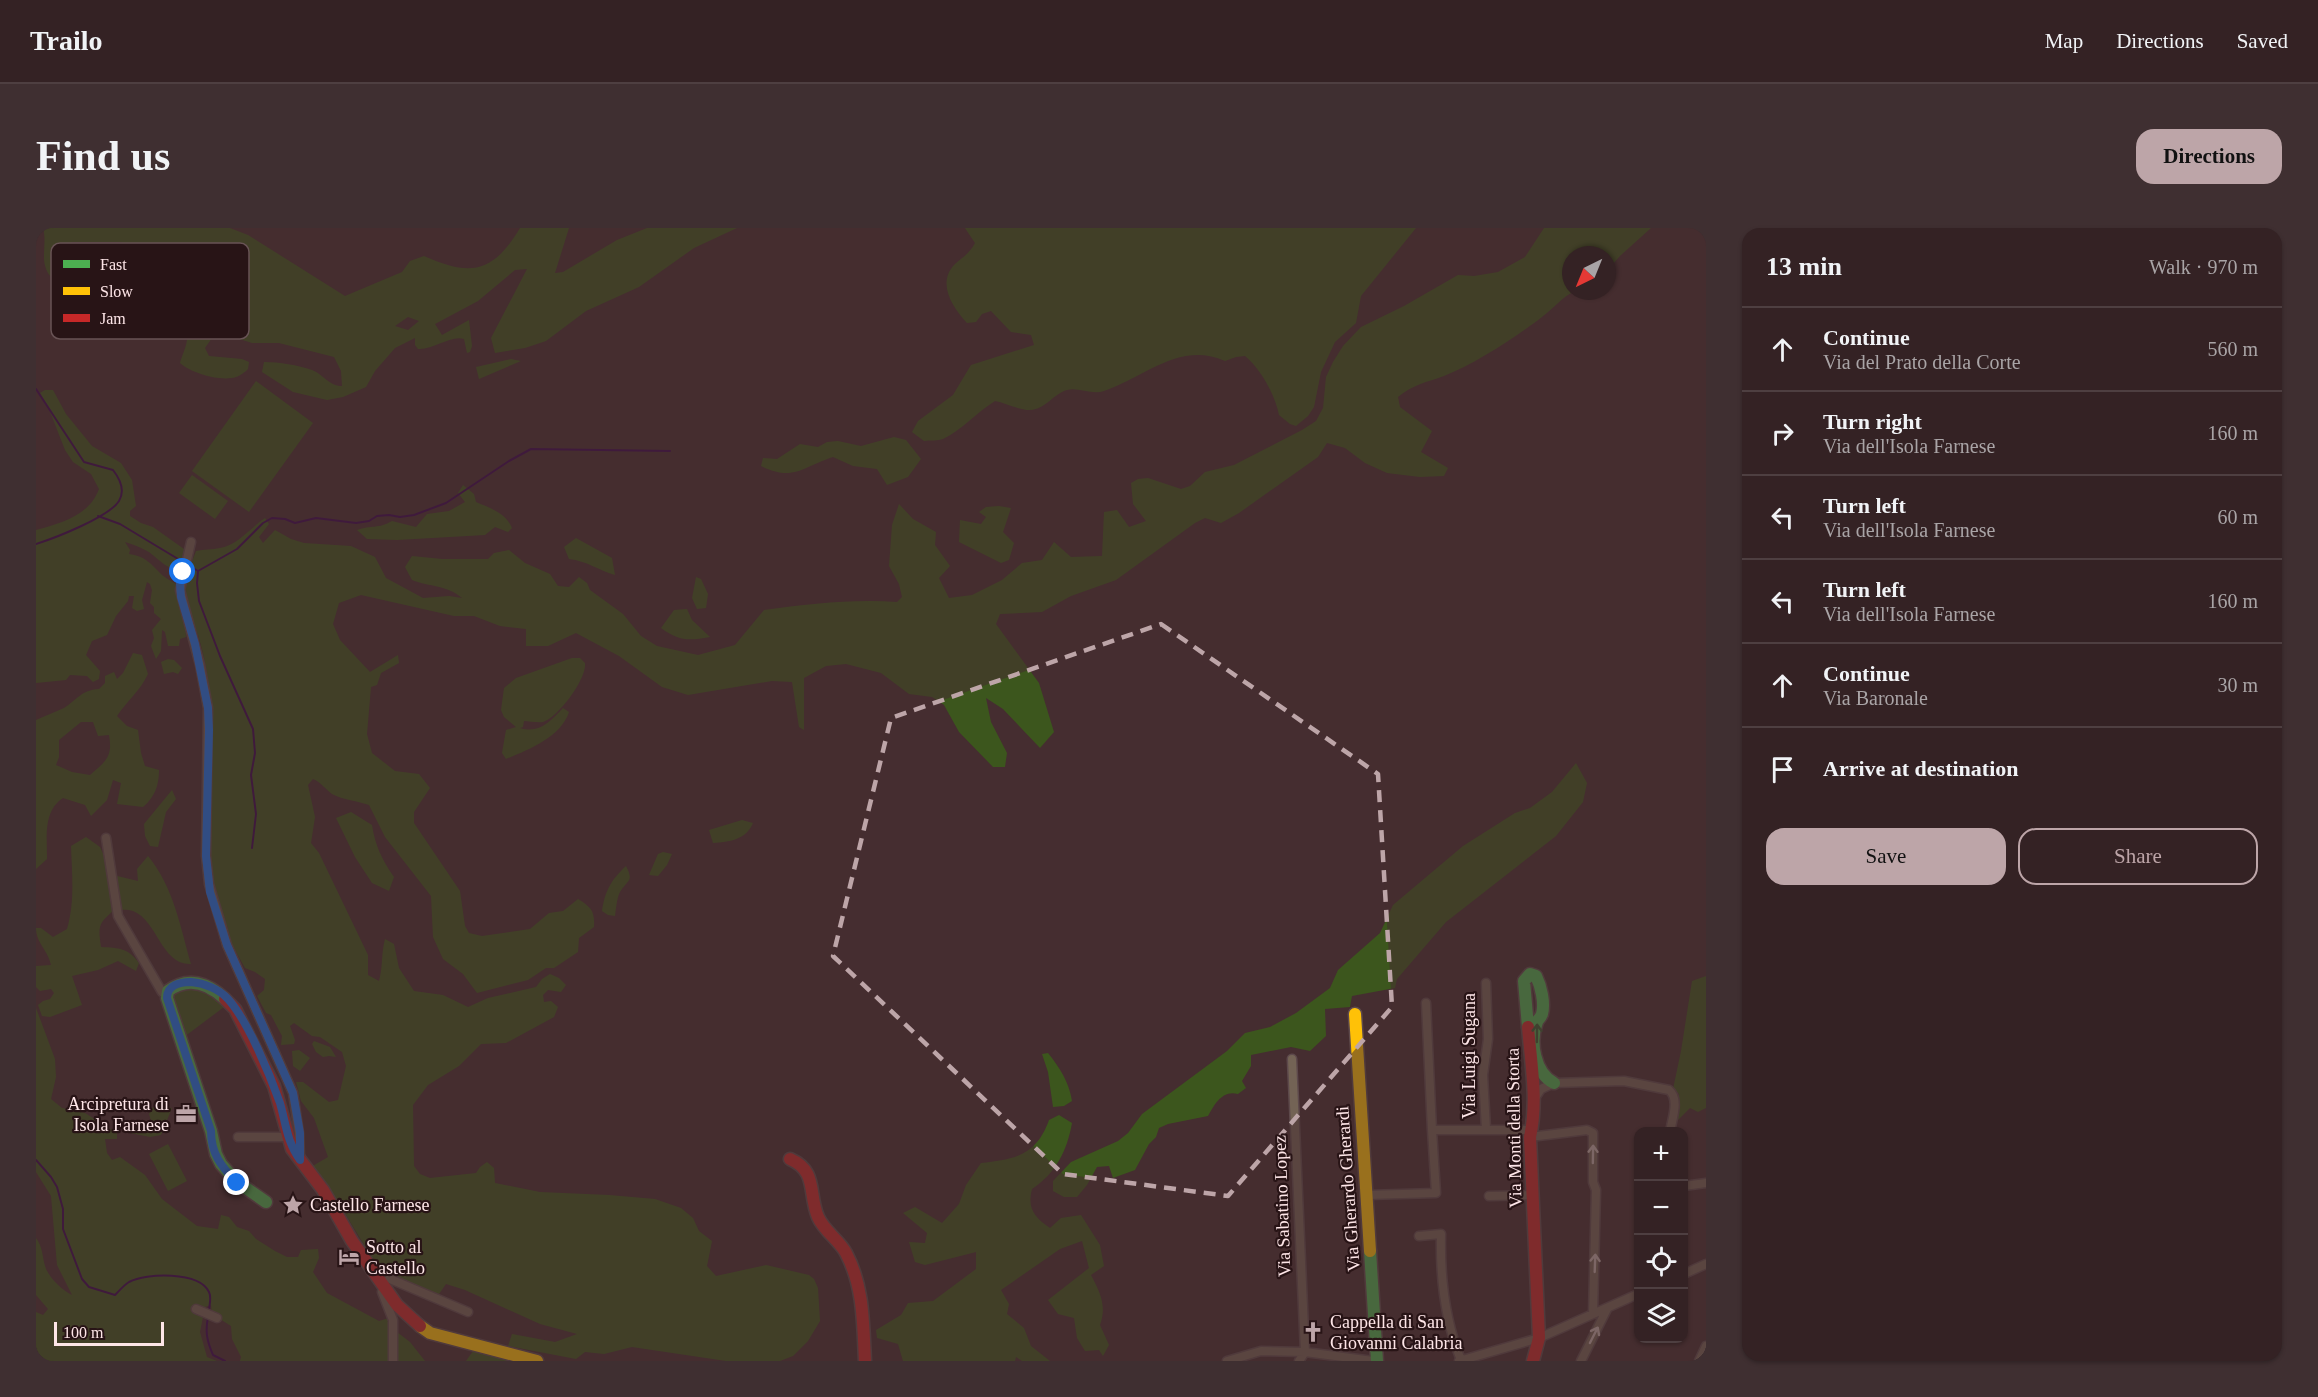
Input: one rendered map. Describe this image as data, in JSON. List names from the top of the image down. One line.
{"streets":{"street":["Via Luigi Sugana","Via Monti della Storta","Via Gherardo Gherardi","Via Sabatino Lopez"]},"places":{"office":["Arcipretura di Isola Farnese"],"place":["Castello Farnese"],"hotel":["Sotto al Castello"],"church":["Cappella di San Giovanni Calabria"]},"legend":["Fast","Slow","Jam"],"scale_bar":"100 m","north":"bottom left","page":{"header":"Trailo","nav":["Map","Directions","Saved"],"buttons":["Directions",["Save","Share"]],"title":"Find us","heading":["13 min","Walk · 970 m"],"list":[["Continue","Via del Prato della Corte","560 m"],["Turn right","Via dell'Isola Farnese","160 m"],["Turn left","Via dell'Isola Farnese","60 m"],["Turn left","Via dell'Isola Farnese","160 m"],["Continue","Via Baronale","30 m"],"Arrive at destination"],"map_buttons":["+","−"],"scale":"100 m"}}
